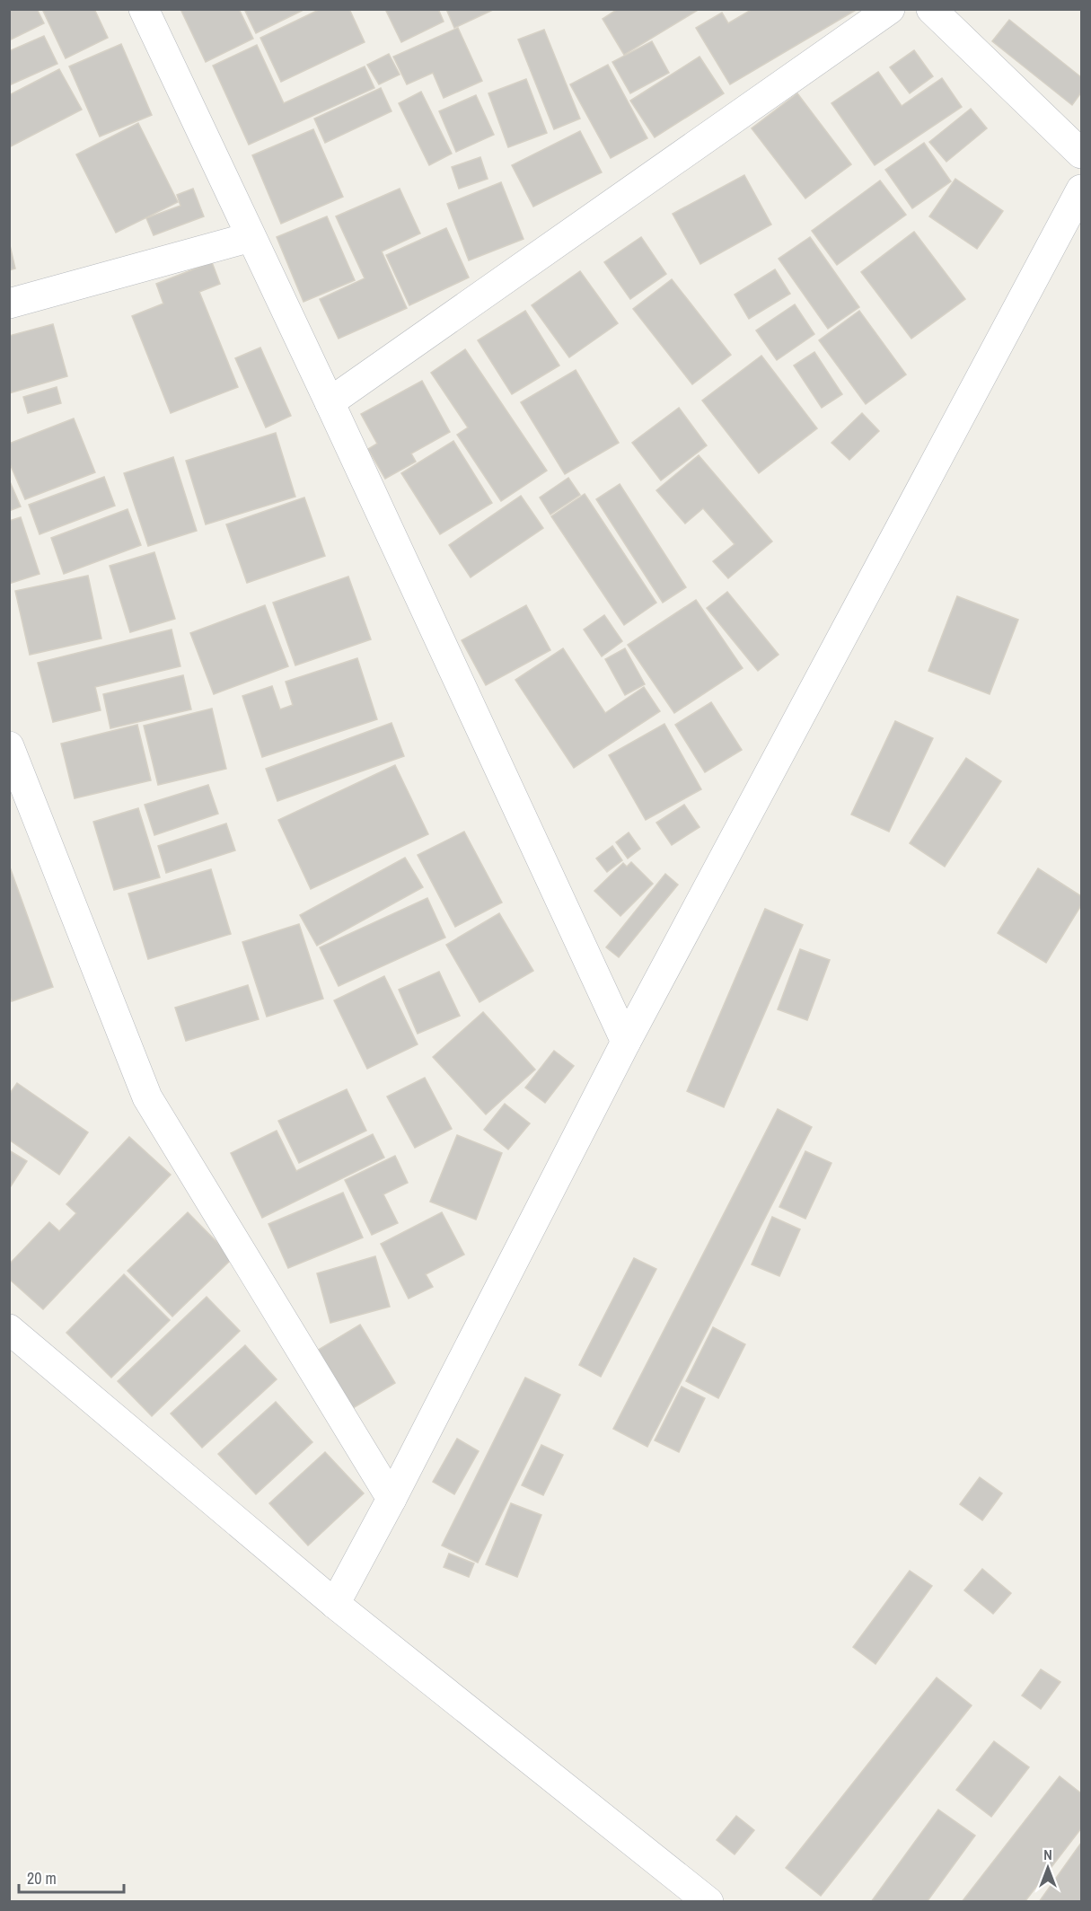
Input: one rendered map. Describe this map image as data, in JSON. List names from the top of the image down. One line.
{"scale_bar":"20 m","north":"top"}
